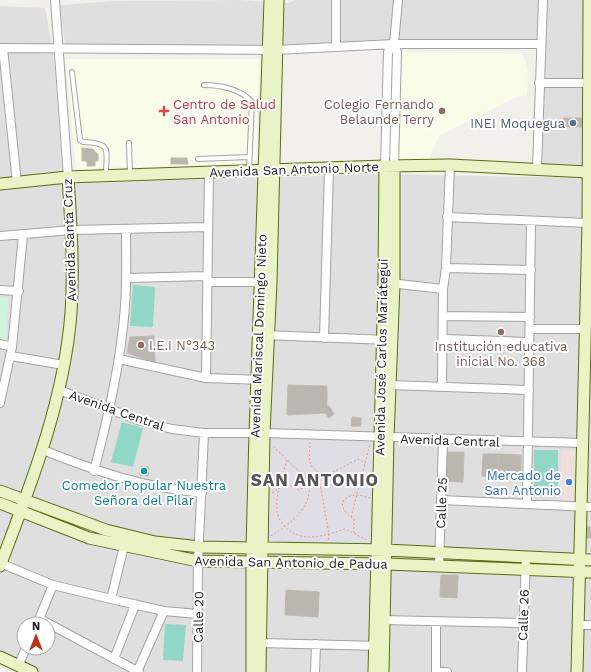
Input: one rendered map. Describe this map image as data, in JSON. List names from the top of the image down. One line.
{"streets":{"street":["Avenida San Antonio Norte","Avenida Santa Cruz","Avenida Mariscal Domingo Nieto","Avenida José Carlos Mariátegui","Avenida Central","Calle 25","Avenida San Antonio de Padua","Calle 26","Calle 20"]},"crossings":[["Avenida San Antonio Norte","Avenida Santa Cruz"],["Avenida San Antonio Norte","Avenida Mariscal Domingo Nieto"],["Avenida San Antonio Norte","Avenida José Carlos Mariátegui"],["Avenida Santa Cruz","Avenida Central"],["Avenida Santa Cruz","Avenida San Antonio de Padua"],["Avenida Mariscal Domingo Nieto","Avenida Central"],["Avenida Mariscal Domingo Nieto","Avenida San Antonio de Padua"],["Avenida José Carlos Mariátegui","Avenida Central"],["Avenida José Carlos Mariátegui","Avenida San Antonio de Padua"],["Avenida Central","Calle 25"],["Avenida Central","Calle 20"],["Calle 25","Avenida San Antonio de Padua"],["Avenida San Antonio de Padua","Calle 26"],["Avenida San Antonio de Padua","Calle 20"]],"districts":["SAN ANTONIO"],"places":{"health":["Centro de Salud San Antonio"],"other":["Colegio Fernando Belaunde Terry","INEI Moquegua","Institución educativa inicial No. 368","I.E.I N°343","Comedor Popular Nuestra Señora del Pilar","Mercado de San Antonio"]},"north":"top"}
